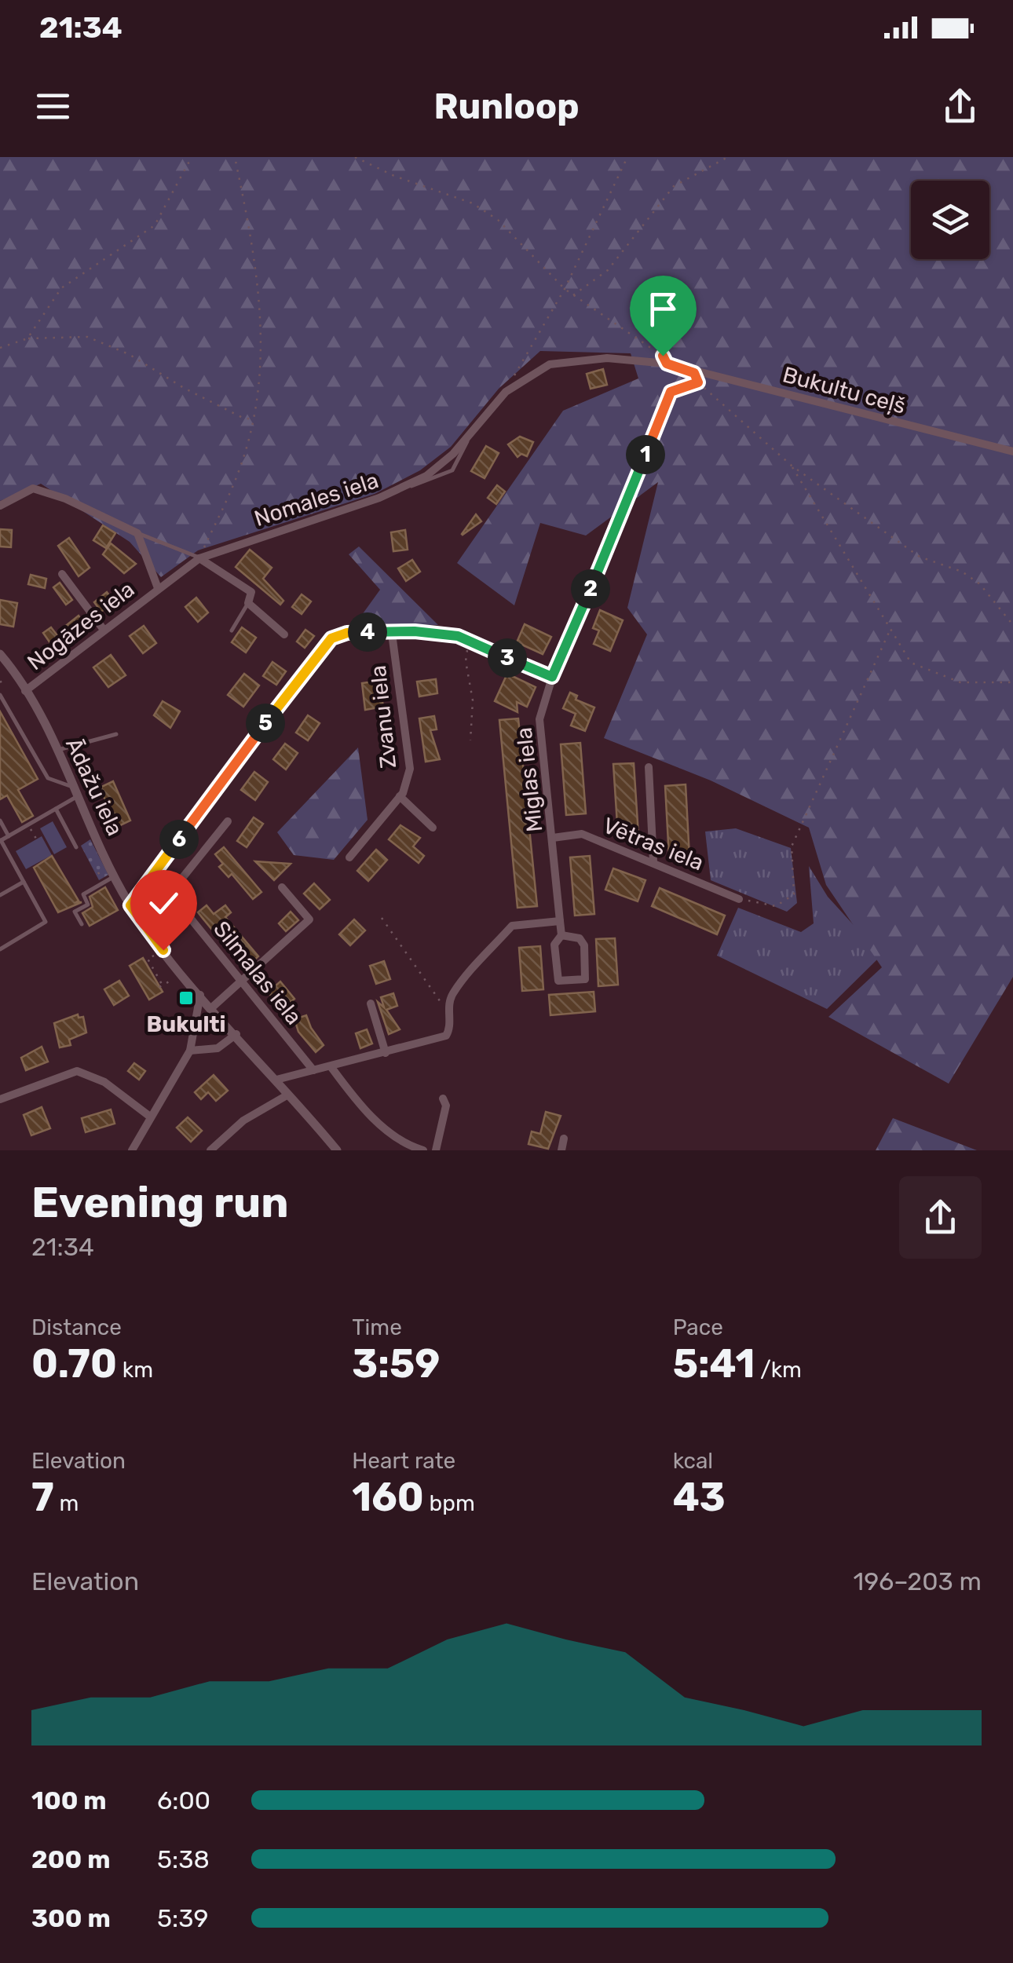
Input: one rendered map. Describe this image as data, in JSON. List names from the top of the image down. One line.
{"streets":{"street":["Bukultu ceļš","Nomales iela","Nogāzes iela","Zvanu iela","Miglas iela","Ādažu iela","Vētras iela","Silmalas iela"]},"crossings":[["Bukultu ceļš","Nomales iela"],["Nomales iela","Nogāzes iela"],["Nogāzes iela","Ādažu iela"],["Miglas iela","Vētras iela"]],"places":{"transit":["Bukulti"]},"page":{"status":"21:34","header":"Runloop","pins":["1","2","4","3","5","6"],"heading":["Evening run","21:34"],"stats":[["Distance","0.70 km"],["Time","3:59"],["Pace","5:41 /km"],["Elevation","7 m"],["Heart rate","160 bpm"],["kcal","43"]],"chart":["Elevation","196–203 m"],"list":[{"name":"100 m","note":"6:00"},{"name":"200 m","note":"5:38"},{"name":"300 m","note":"5:39"}]}}
